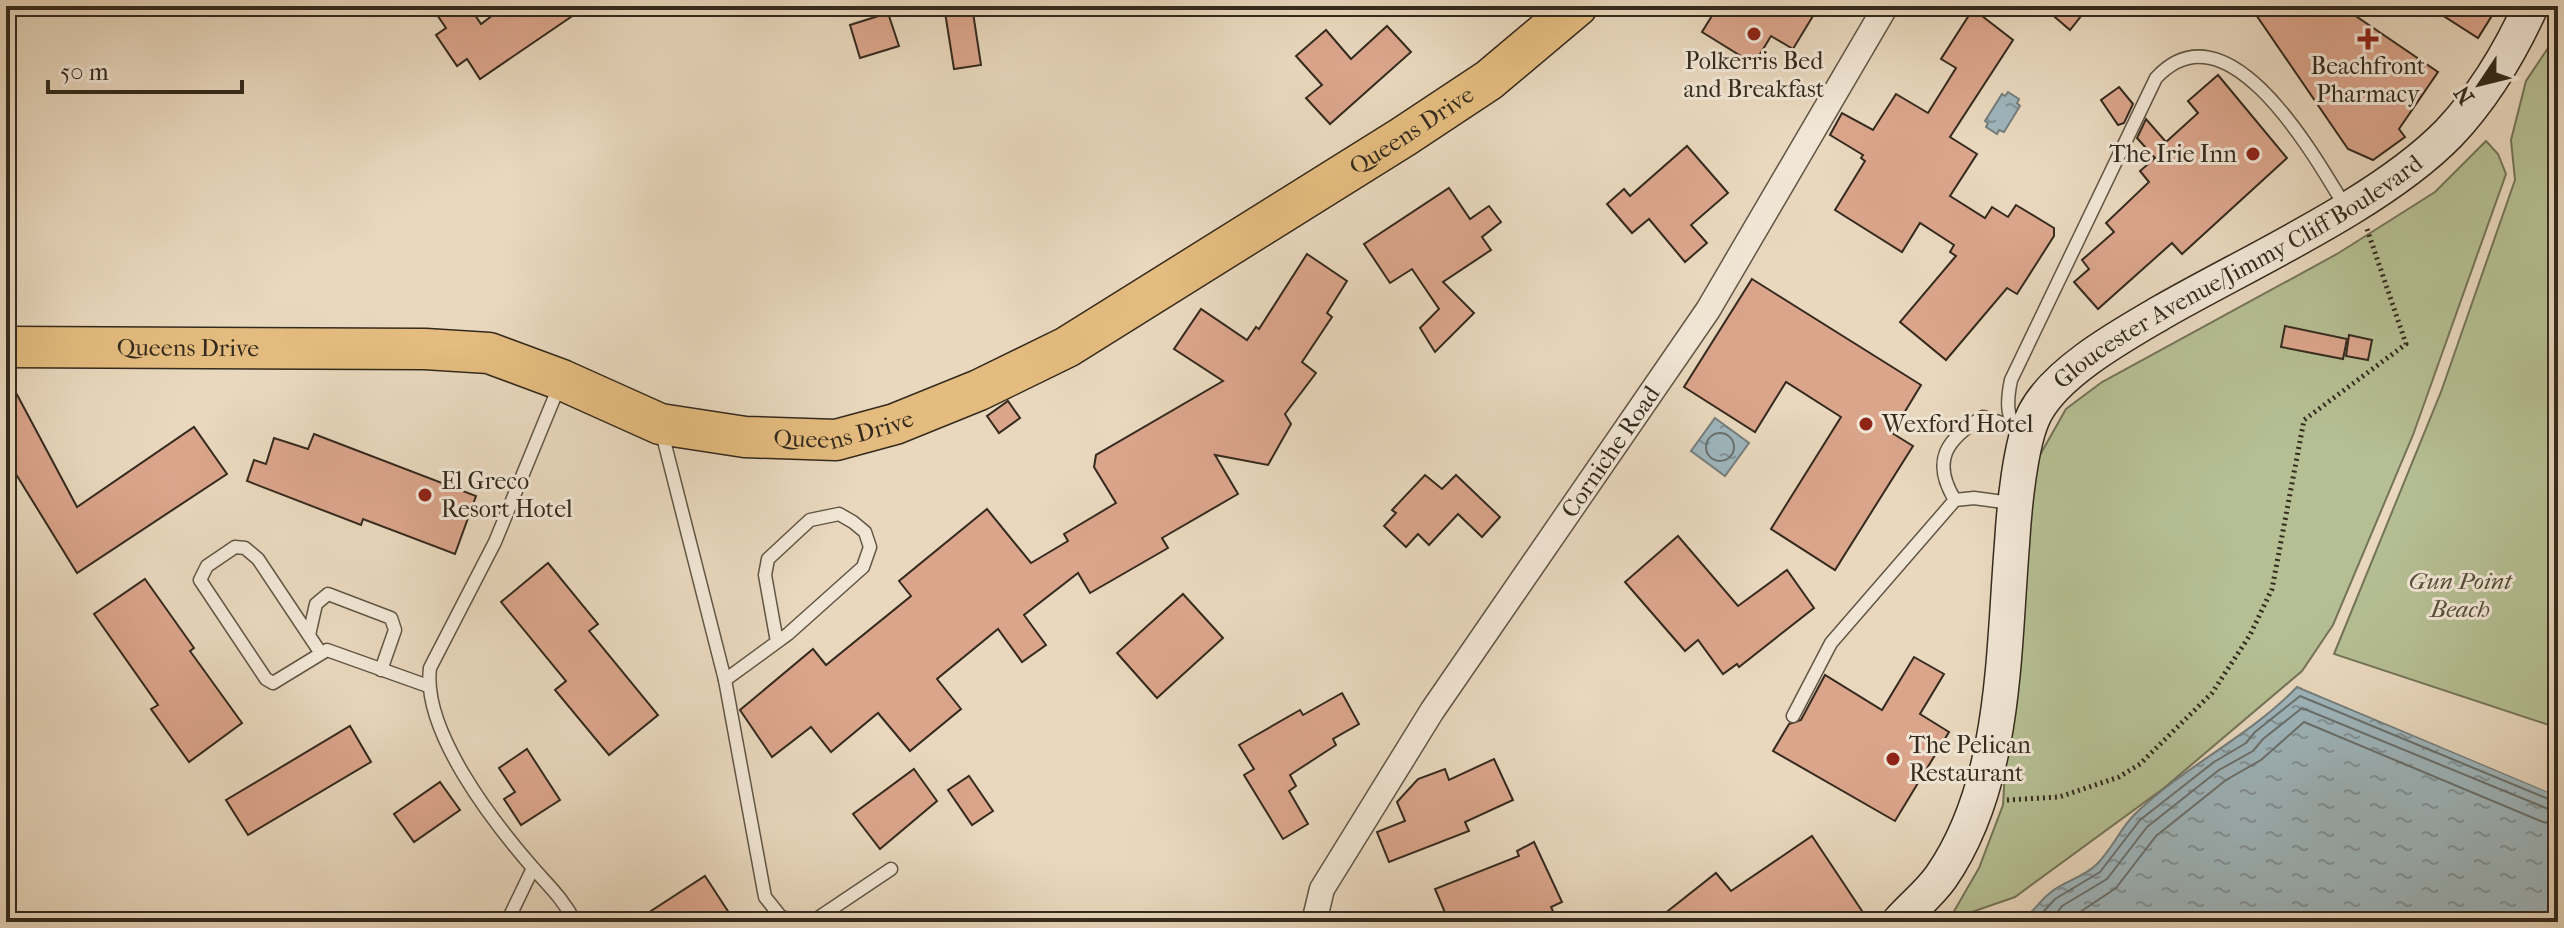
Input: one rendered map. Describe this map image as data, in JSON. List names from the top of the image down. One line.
{"streets":{"main road":["Queens Drive","Gloucester Avenue/Jimmy Cliff Boulevard"],"street":["Corniche Road"]},"parks":["Gun Point Beach"],"places":{"other":["Polkerris Bed and Breakfast","The Irie Inn","Wexford Hotel","El Greco Resort Hotel","The Pelican Restaurant"],"health":["Beachfront Pharmacy"]},"scale_bar":"50 m","north":"bottom left"}
